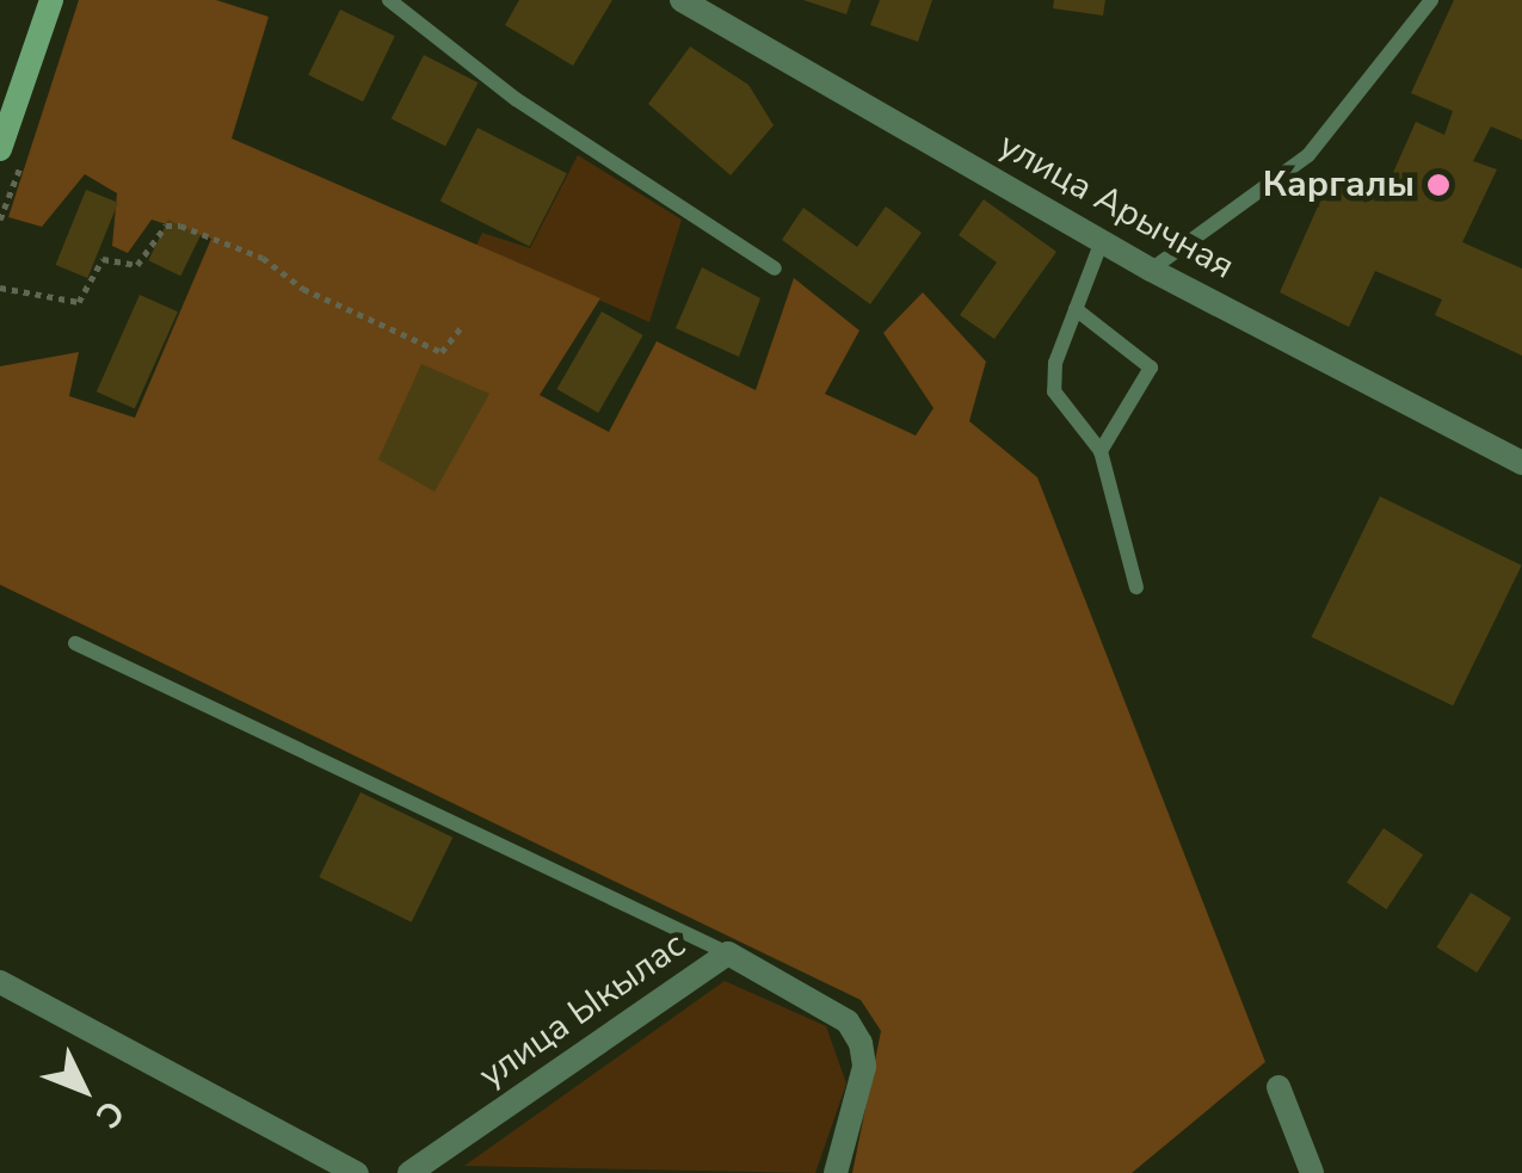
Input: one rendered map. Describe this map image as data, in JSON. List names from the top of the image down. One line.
{"streets":{"street":["улица Арычная","улица Ыкылас"]},"places":["Каргалы"],"north":"bottom right"}
